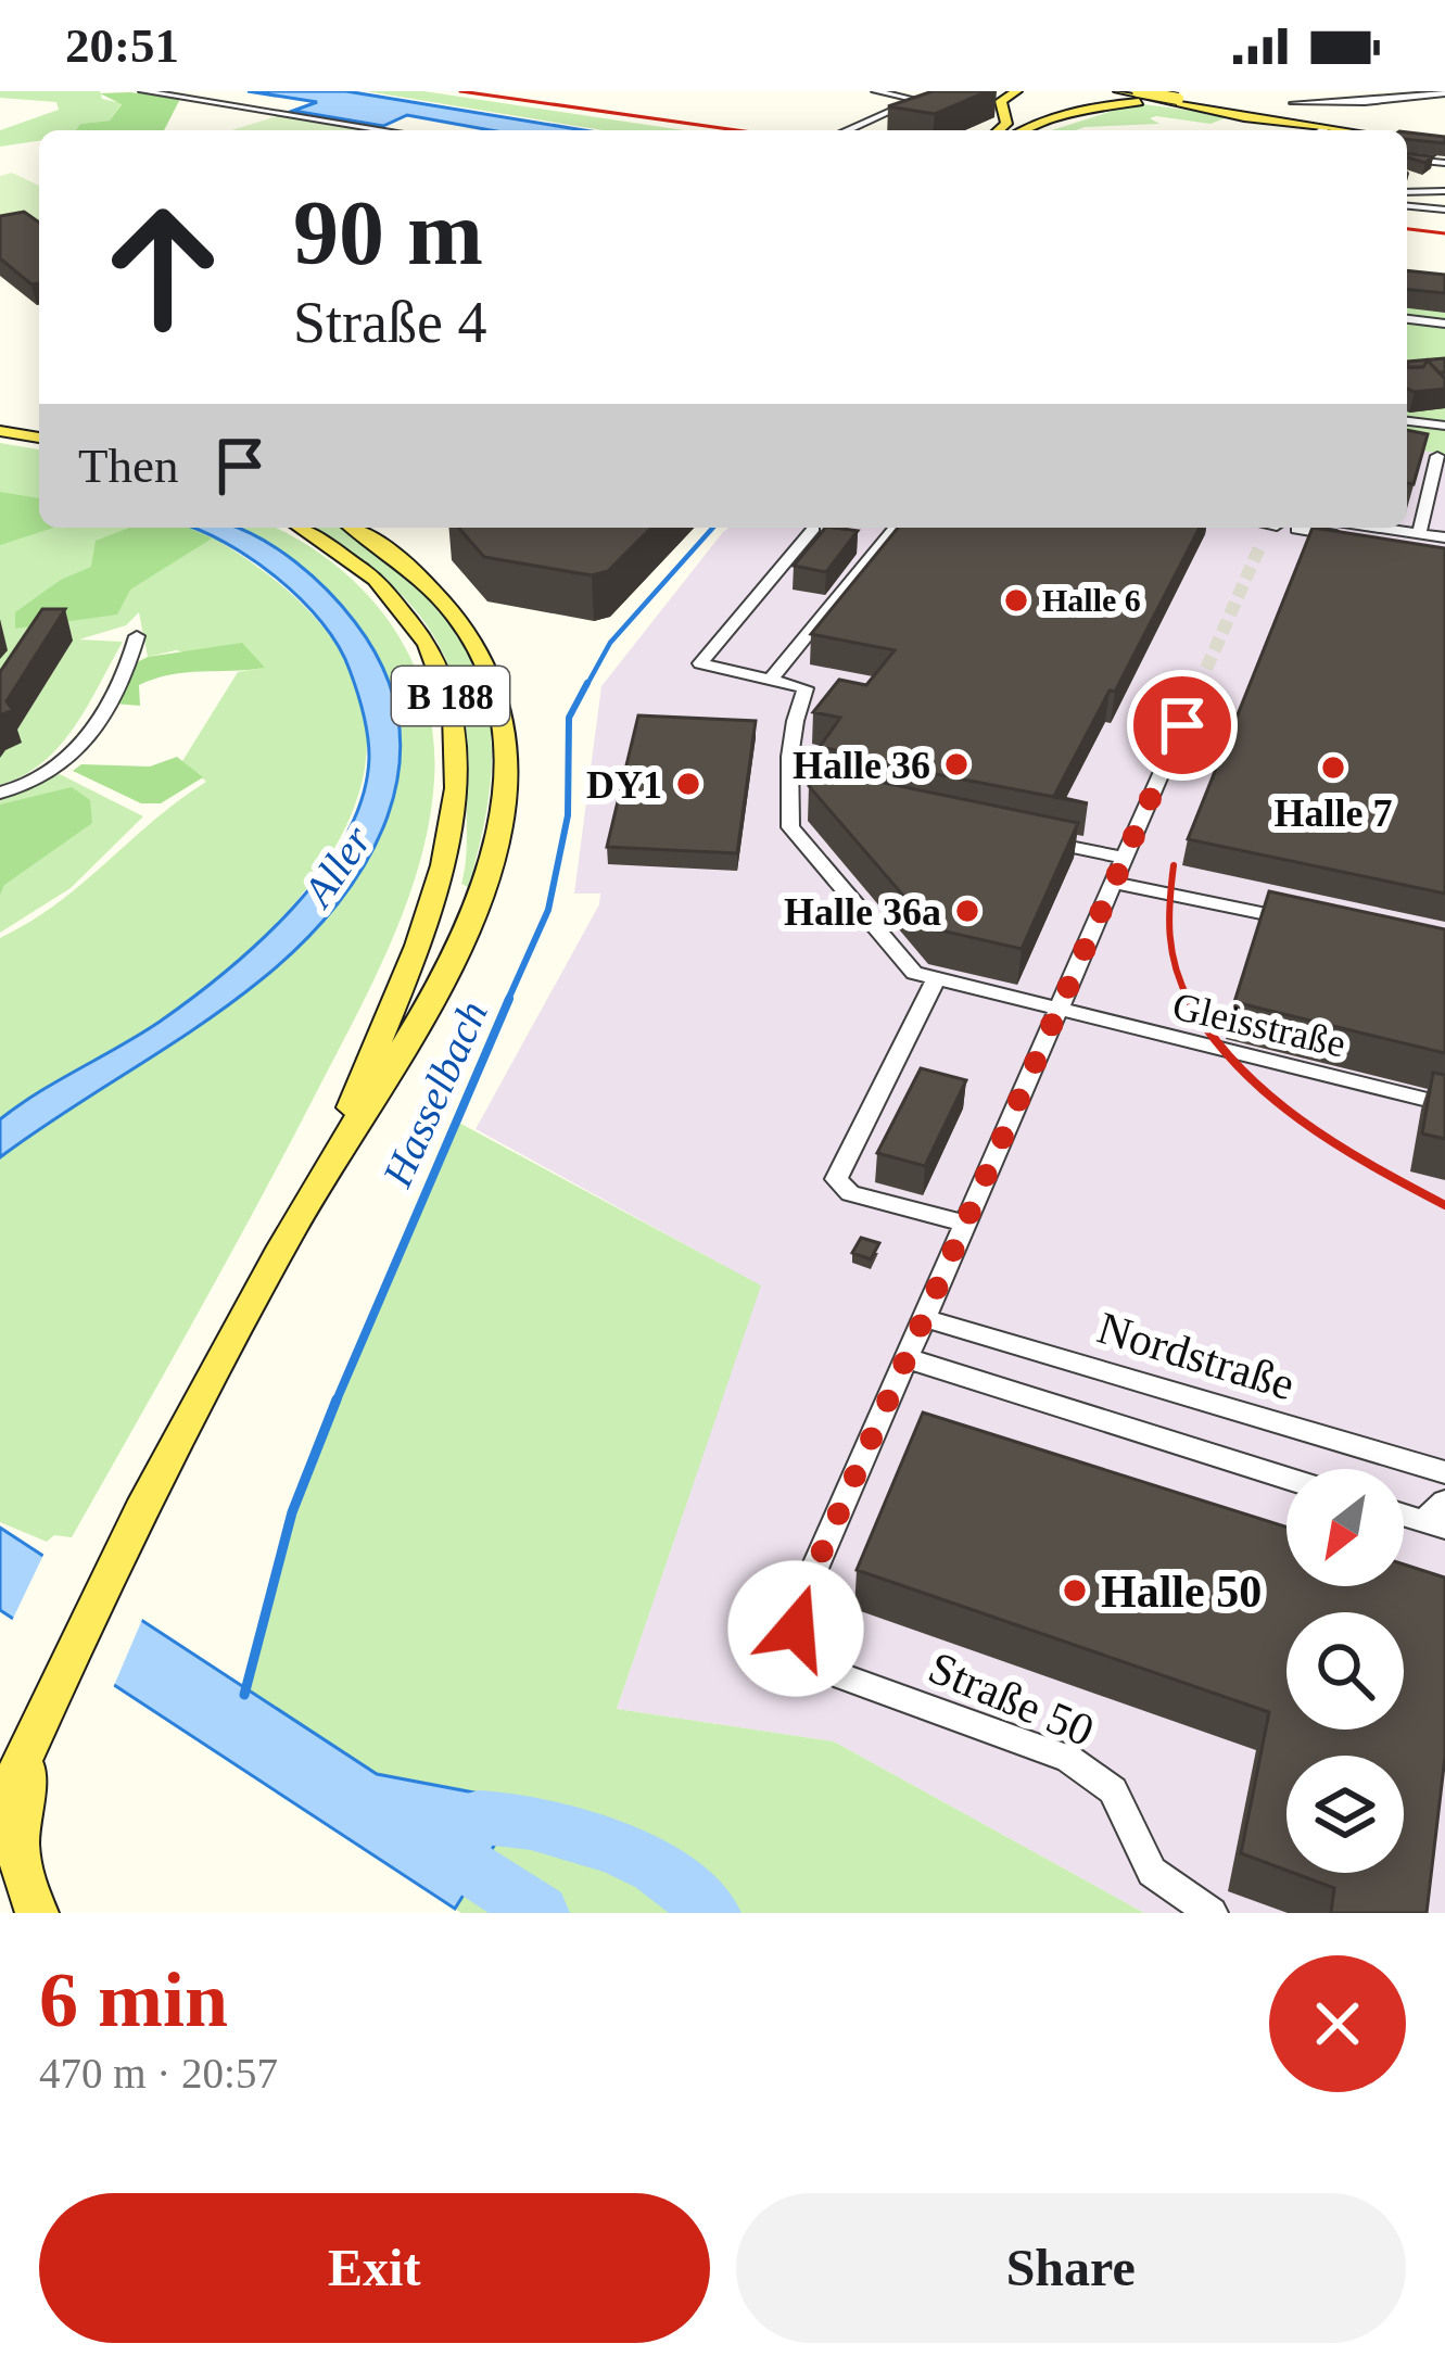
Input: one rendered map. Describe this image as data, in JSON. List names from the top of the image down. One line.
{"streets":{"main road":["B 188"],"street":["Gleisstraße","Nordstraße","Straße 50"]},"water":["Aller","Hasselbach"],"places":["Halle 6","Halle 36","Halle 7","DY1","Halle 36a","Halle 50"],"north":"bottom left","page":{"status":"20:51","turn":["90 m","Straße 4"],"then":"Then","heading":["6 min","470 m · 20:57"],"buttons":["Exit","Share"]}}
